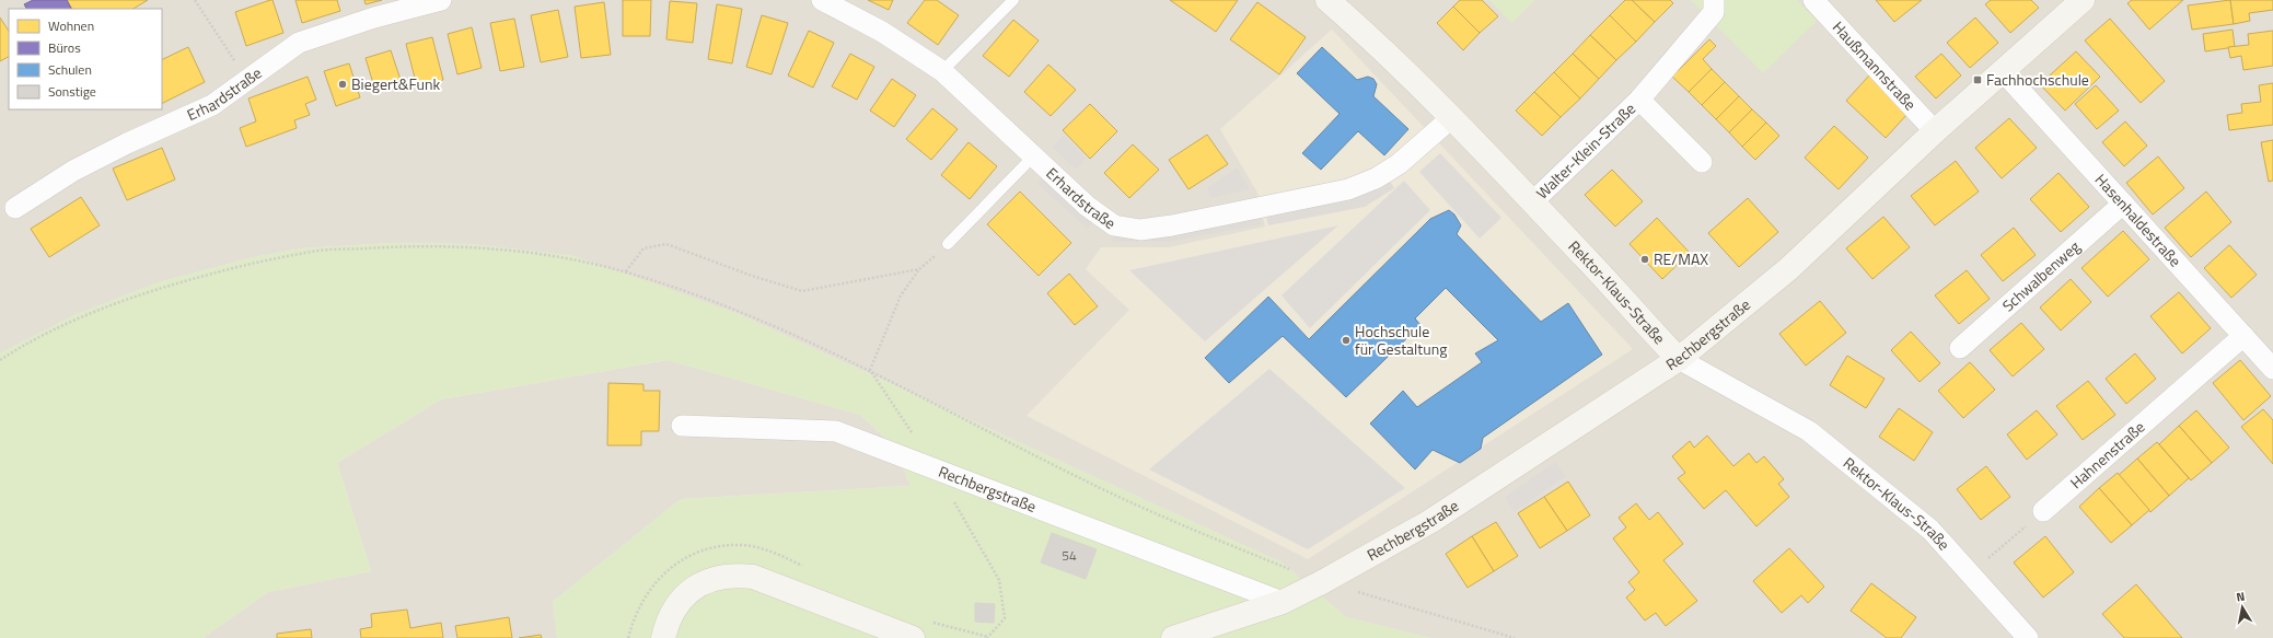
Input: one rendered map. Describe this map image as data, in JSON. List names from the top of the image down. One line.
{"streets":{"main road":["Rektor-Klaus-Straße","Rechbergstraße"],"street":["Haußmannstraße","Erhardstraße","Walter-Klein-Straße","Hasenhaldestraße","Schwalbenweg","Hahnenstraße"]},"crossings":[["Haußmannstraße","Rechbergstraße"],["Erhardstraße","Rektor-Klaus-Straße"],["Walter-Klein-Straße","Rektor-Klaus-Straße"],["Hasenhaldestraße","Schwalbenweg"],["Hasenhaldestraße","Rechbergstraße"],["Hasenhaldestraße","Hahnenstraße"],["Rektor-Klaus-Straße","Rechbergstraße"]],"places":{"transit":["Fachhochschule"],"other":["Biegert&Funk","RE/MAX","Hochschule für Gestaltung"]},"house_numbers":["54"],"legend":["Wohnen","Büros","Schulen","Sonstige"],"north":"top"}
